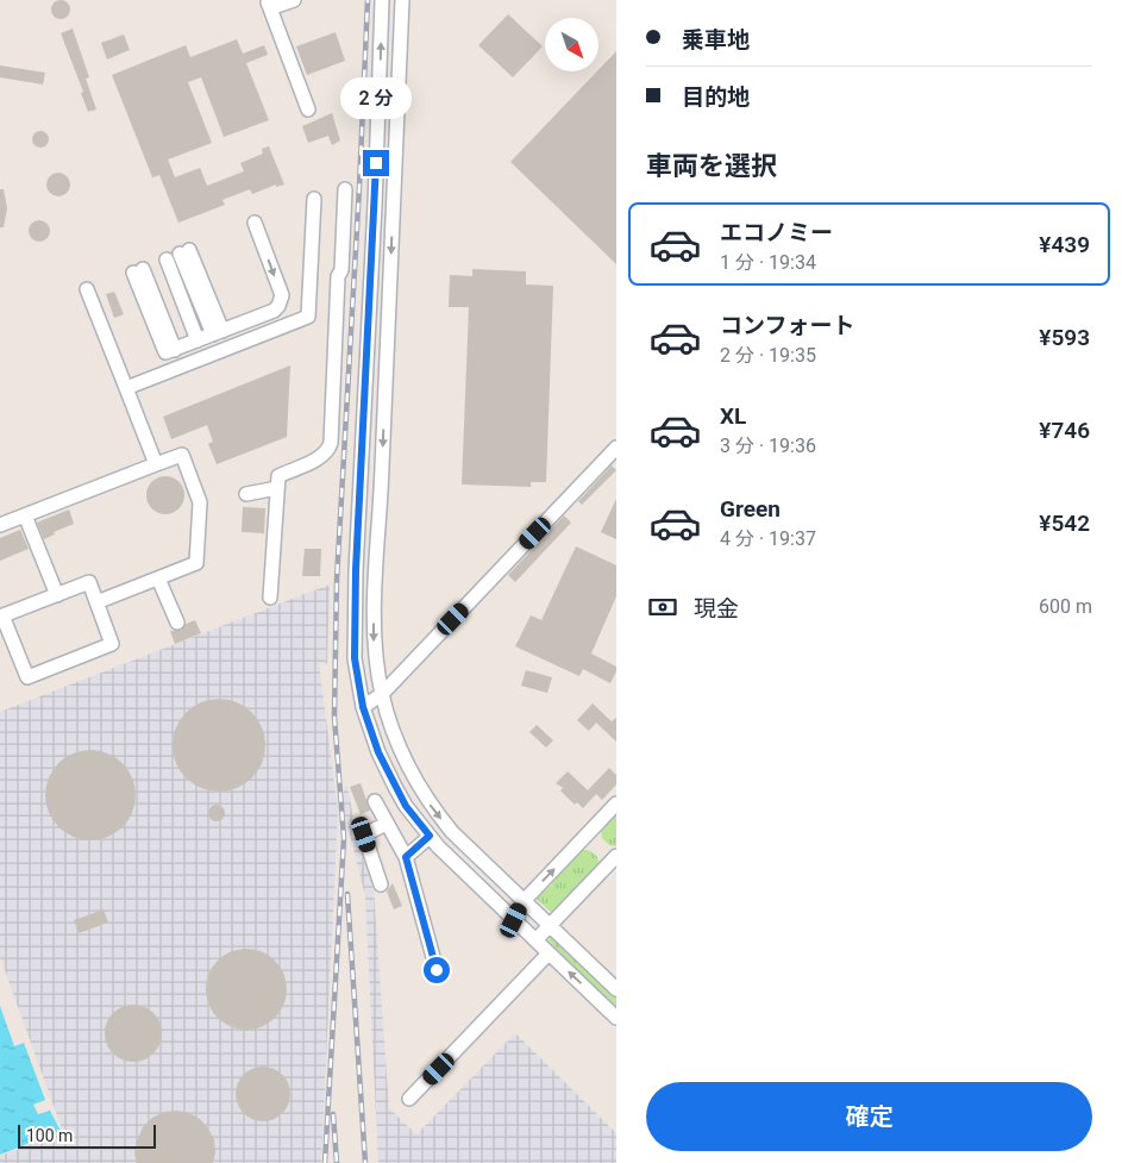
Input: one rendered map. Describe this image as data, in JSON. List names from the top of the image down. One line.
{"scale_bar":"100 m","north":"bottom right","page":{"banner":["乗車地","目的地"],"bubble":"2 分","heading":"車両を選択","list":[{"name":"エコノミー","note":"1 分 · 19:34","value":"¥439"},{"name":"コンフォート","note":"2 分 · 19:35","value":"¥593"},{"name":"XL","note":"3 分 · 19:36","value":"¥746"},{"name":"Green","note":"4 分 · 19:37","value":"¥542"}],"pay":["現金","600 m"],"buttons":"確定","scale":"100 m"}}
